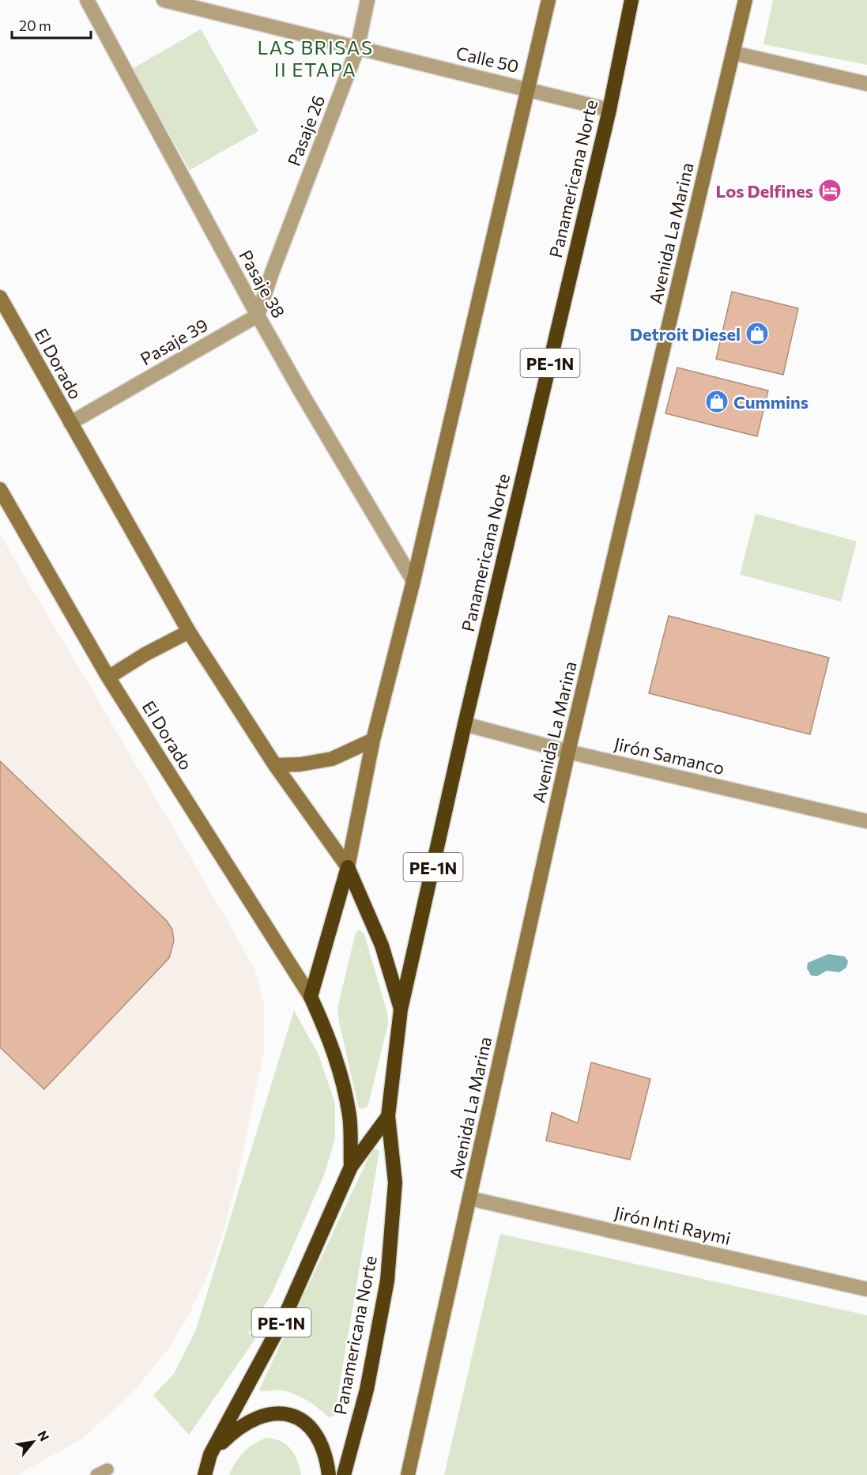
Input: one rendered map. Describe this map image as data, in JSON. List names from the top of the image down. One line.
{"streets":{"highway":["Panamericana Norte","PE-1N"],"main road":["Avenida La Marina","El Dorado"],"street":["Calle 50","Pasaje 26","Pasaje 38","Pasaje 39","Jirón Samanco","Jirón Inti Raymi"]},"crossings":[["Calle 50","Pasaje 26"],["Calle 50","Panamericana Norte"],["Pasaje 26","Pasaje 38"],["Pasaje 26","Pasaje 39"],["Panamericana Norte","PE-1N"],["Panamericana Norte","Jirón Samanco"],["Avenida La Marina","Jirón Samanco"],["Avenida La Marina","Jirón Inti Raymi"],["Pasaje 38","Pasaje 39"],["Pasaje 39","El Dorado"]],"districts":["LAS BRISAS II ETAPA"],"places":{"hotel":["Los Delfines"],"shop":["Detroit Diesel","Cummins"]},"scale_bar":"20 m","north":"top right"}
